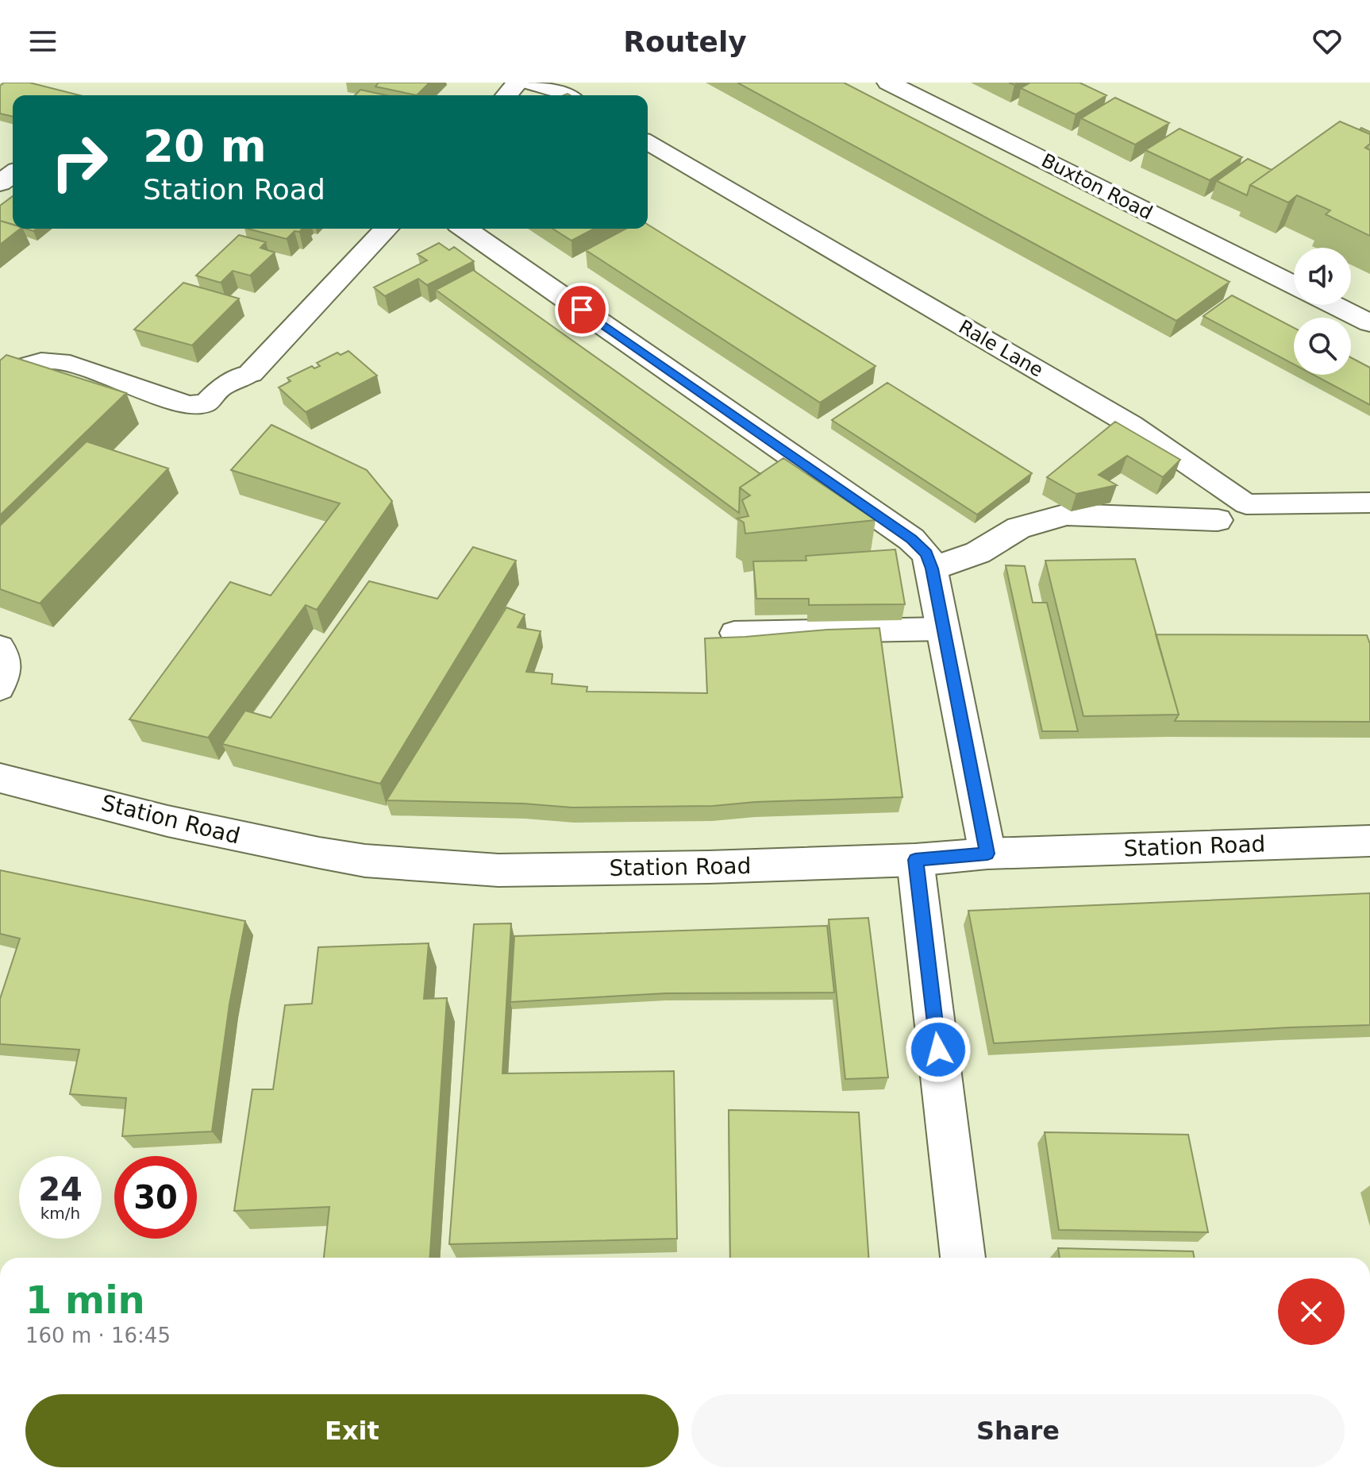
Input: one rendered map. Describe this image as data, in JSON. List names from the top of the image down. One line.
{"streets":{"street":["Buxton Road","Station Road"],"lane":["Rale Lane"]},"page":{"header":"Routely","turn":["20 m","Station Road"],"speed":"24 km/h","limit":"30","heading":["1 min","160 m · 16:45"],"buttons":["Exit","Share"]}}
